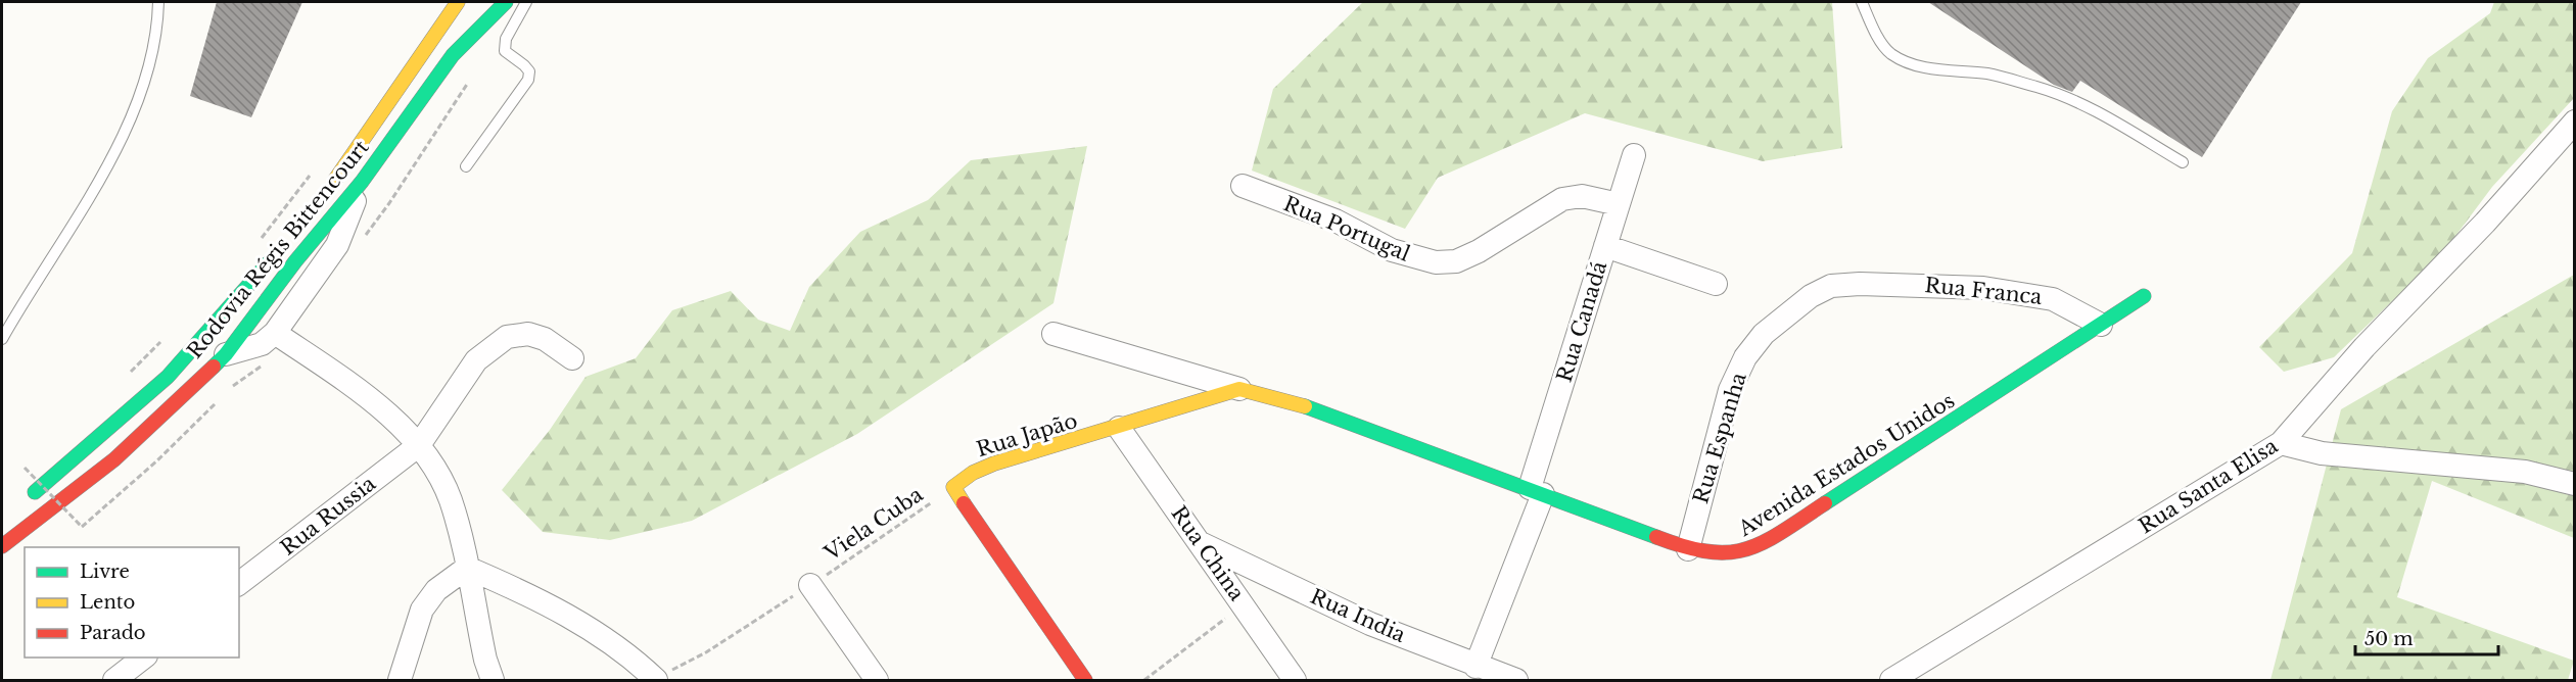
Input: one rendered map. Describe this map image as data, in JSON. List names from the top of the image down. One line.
{"streets":{"main road":["Rodovia Régis Bittencourt","Rua Japão","Avenida Estados Unidos"],"street":["Rua Portugal","Rua Franca","Rua Canadá","Rua Espanha","Rua Santa Elisa","Rua Russia","Rua China","Rua India"],"path":["Viela Cuba"]},"crossings":[["Rua Portugal","Rua Canadá"],["Rua Franca","Rua Espanha"],["Rua Franca","Avenida Estados Unidos"],["Rua Canadá","Avenida Estados Unidos"],["Rua Canadá","Rua India"],["Rua Japão","Avenida Estados Unidos"],["Rua Japão","Viela Cuba"],["Rua Japão","Rua China"],["Rua Espanha","Avenida Estados Unidos"],["Rua China","Rua India"]],"legend":["Livre","Lento","Parado"],"scale_bar":"50 m"}
